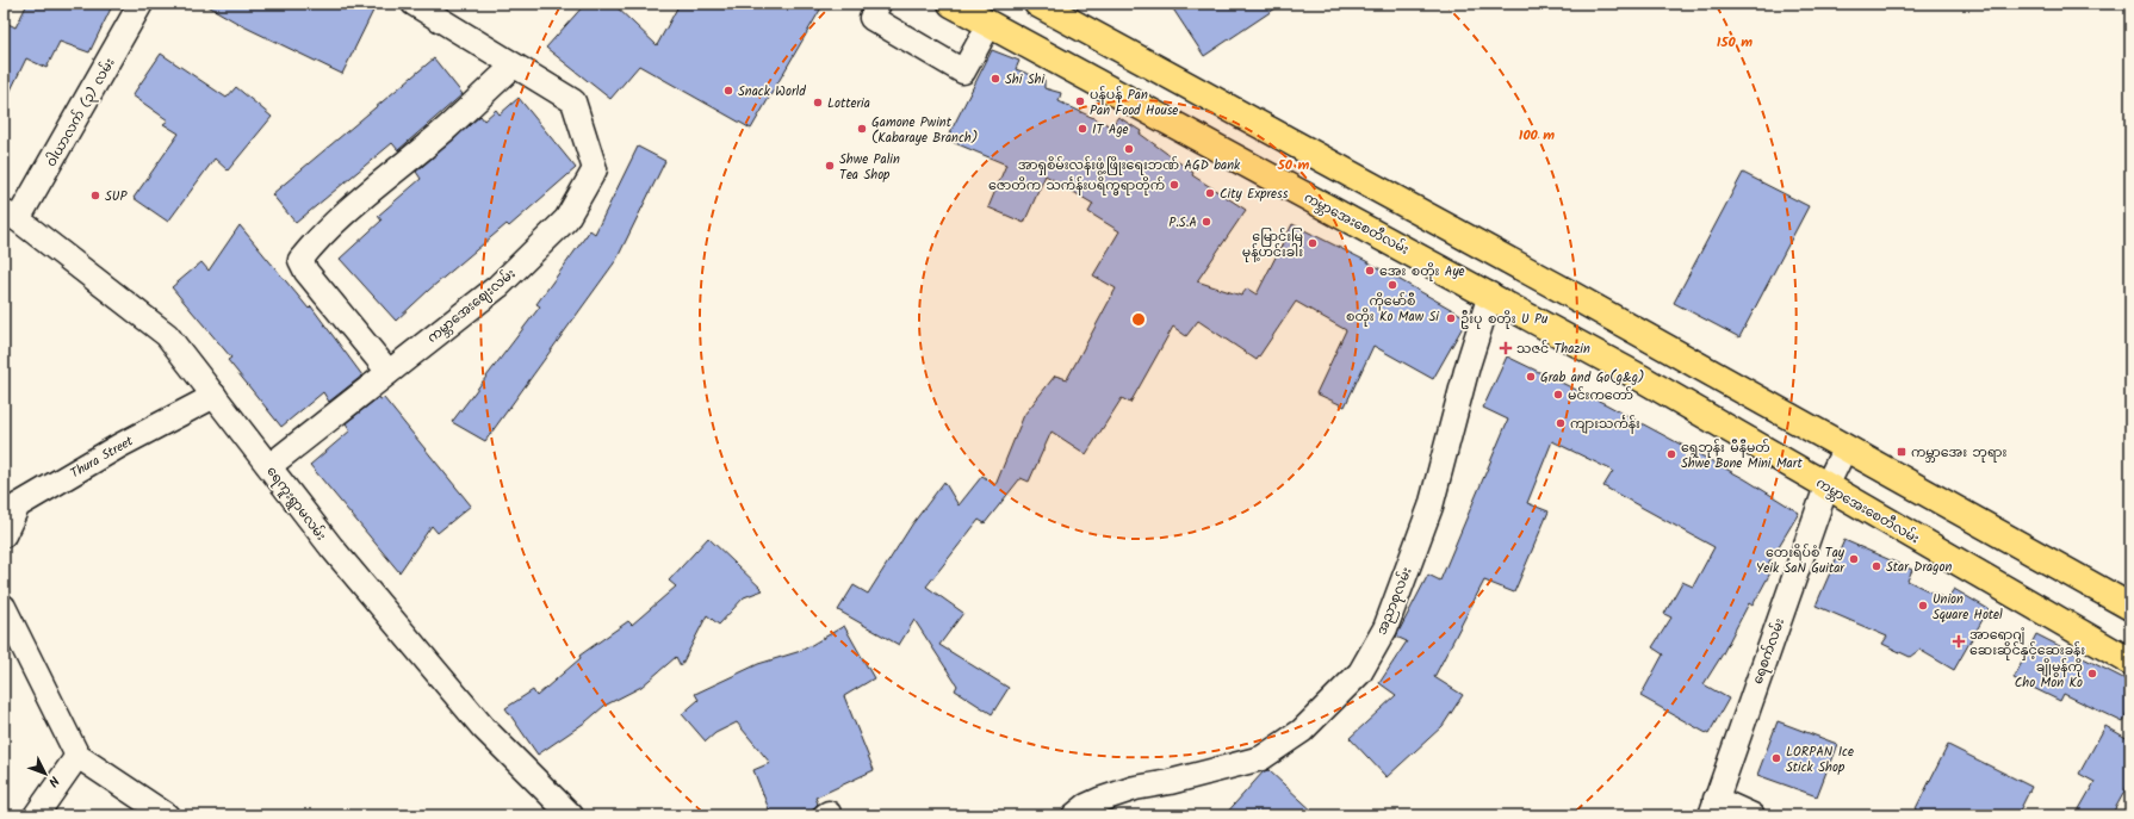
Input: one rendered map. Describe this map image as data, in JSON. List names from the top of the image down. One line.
{"streets":{"main road":["ကမ္ဘာအေးစေတီလမ်း"],"street":["ဝါယာလက် (၃) လမ်း","ကမ္ဘာအေးဈေးလမ်း","Thura Street","ရေကူးရွာမလမ်း","အညာစုလမ်း","ရေစက်လမ်း"]},"crossings":[["ဝါယာလက် (၃) လမ်း","ရေကူးရွာမလမ်း"],["ကမ္ဘာအေးစေတီလမ်း","အညာစုလမ်း"],["ကမ္ဘာအေးစေတီလမ်း","ရေစက်လမ်း"],["ကမ္ဘာအေးဈေးလမ်း","ရေကူးရွာမလမ်း"],["Thura Street","ရေကူးရွာမလမ်း"]],"places":{"other":["Shi Shi","Snack World","ပန်ပန် Pan Pan Food House","Lotteria","Gamone Pwint (Kabaraye Branch)","IT Age","အာရှစိမ်းလန်းဖွံ့ဖြိုးရေးဘဏ် AGD bank","Shwe Palin Tea Shop","ဇောတိက သင်္ကန်းပရိက္ခရာတိုက်","City Express","SUP","P.S.A","မြောင်းမြ မုန့်ဟင်းခါး","အေး စတိုး Aye","ကိုမော်စီ စတိုး Ko Maw Si","ဦးပု စတိုး U Pu","Grab and Go(g&g)","မင်းကတော်","ကျားသင်္ကန်း","ရွှေဘုန်း မီနီမတ် Shwe Bone Mini Mart","တေးရိပ်စံ Tay Yeik SaN Guitar","Star Dragon","Union Square Hotel","ချိုမွန်ကို Cho Mon Ko","LORPAN Ice Stick Shop"],"health":["သဇင် Thazin","အာရောဂျံ ဆေးဆိုင်နှင့်ဆေးခန်း"],"transit":["ကမ္ဘာအေး ဘုရား"]},"north":"bottom right","rings":["150 m","100 m","50 m"]}
